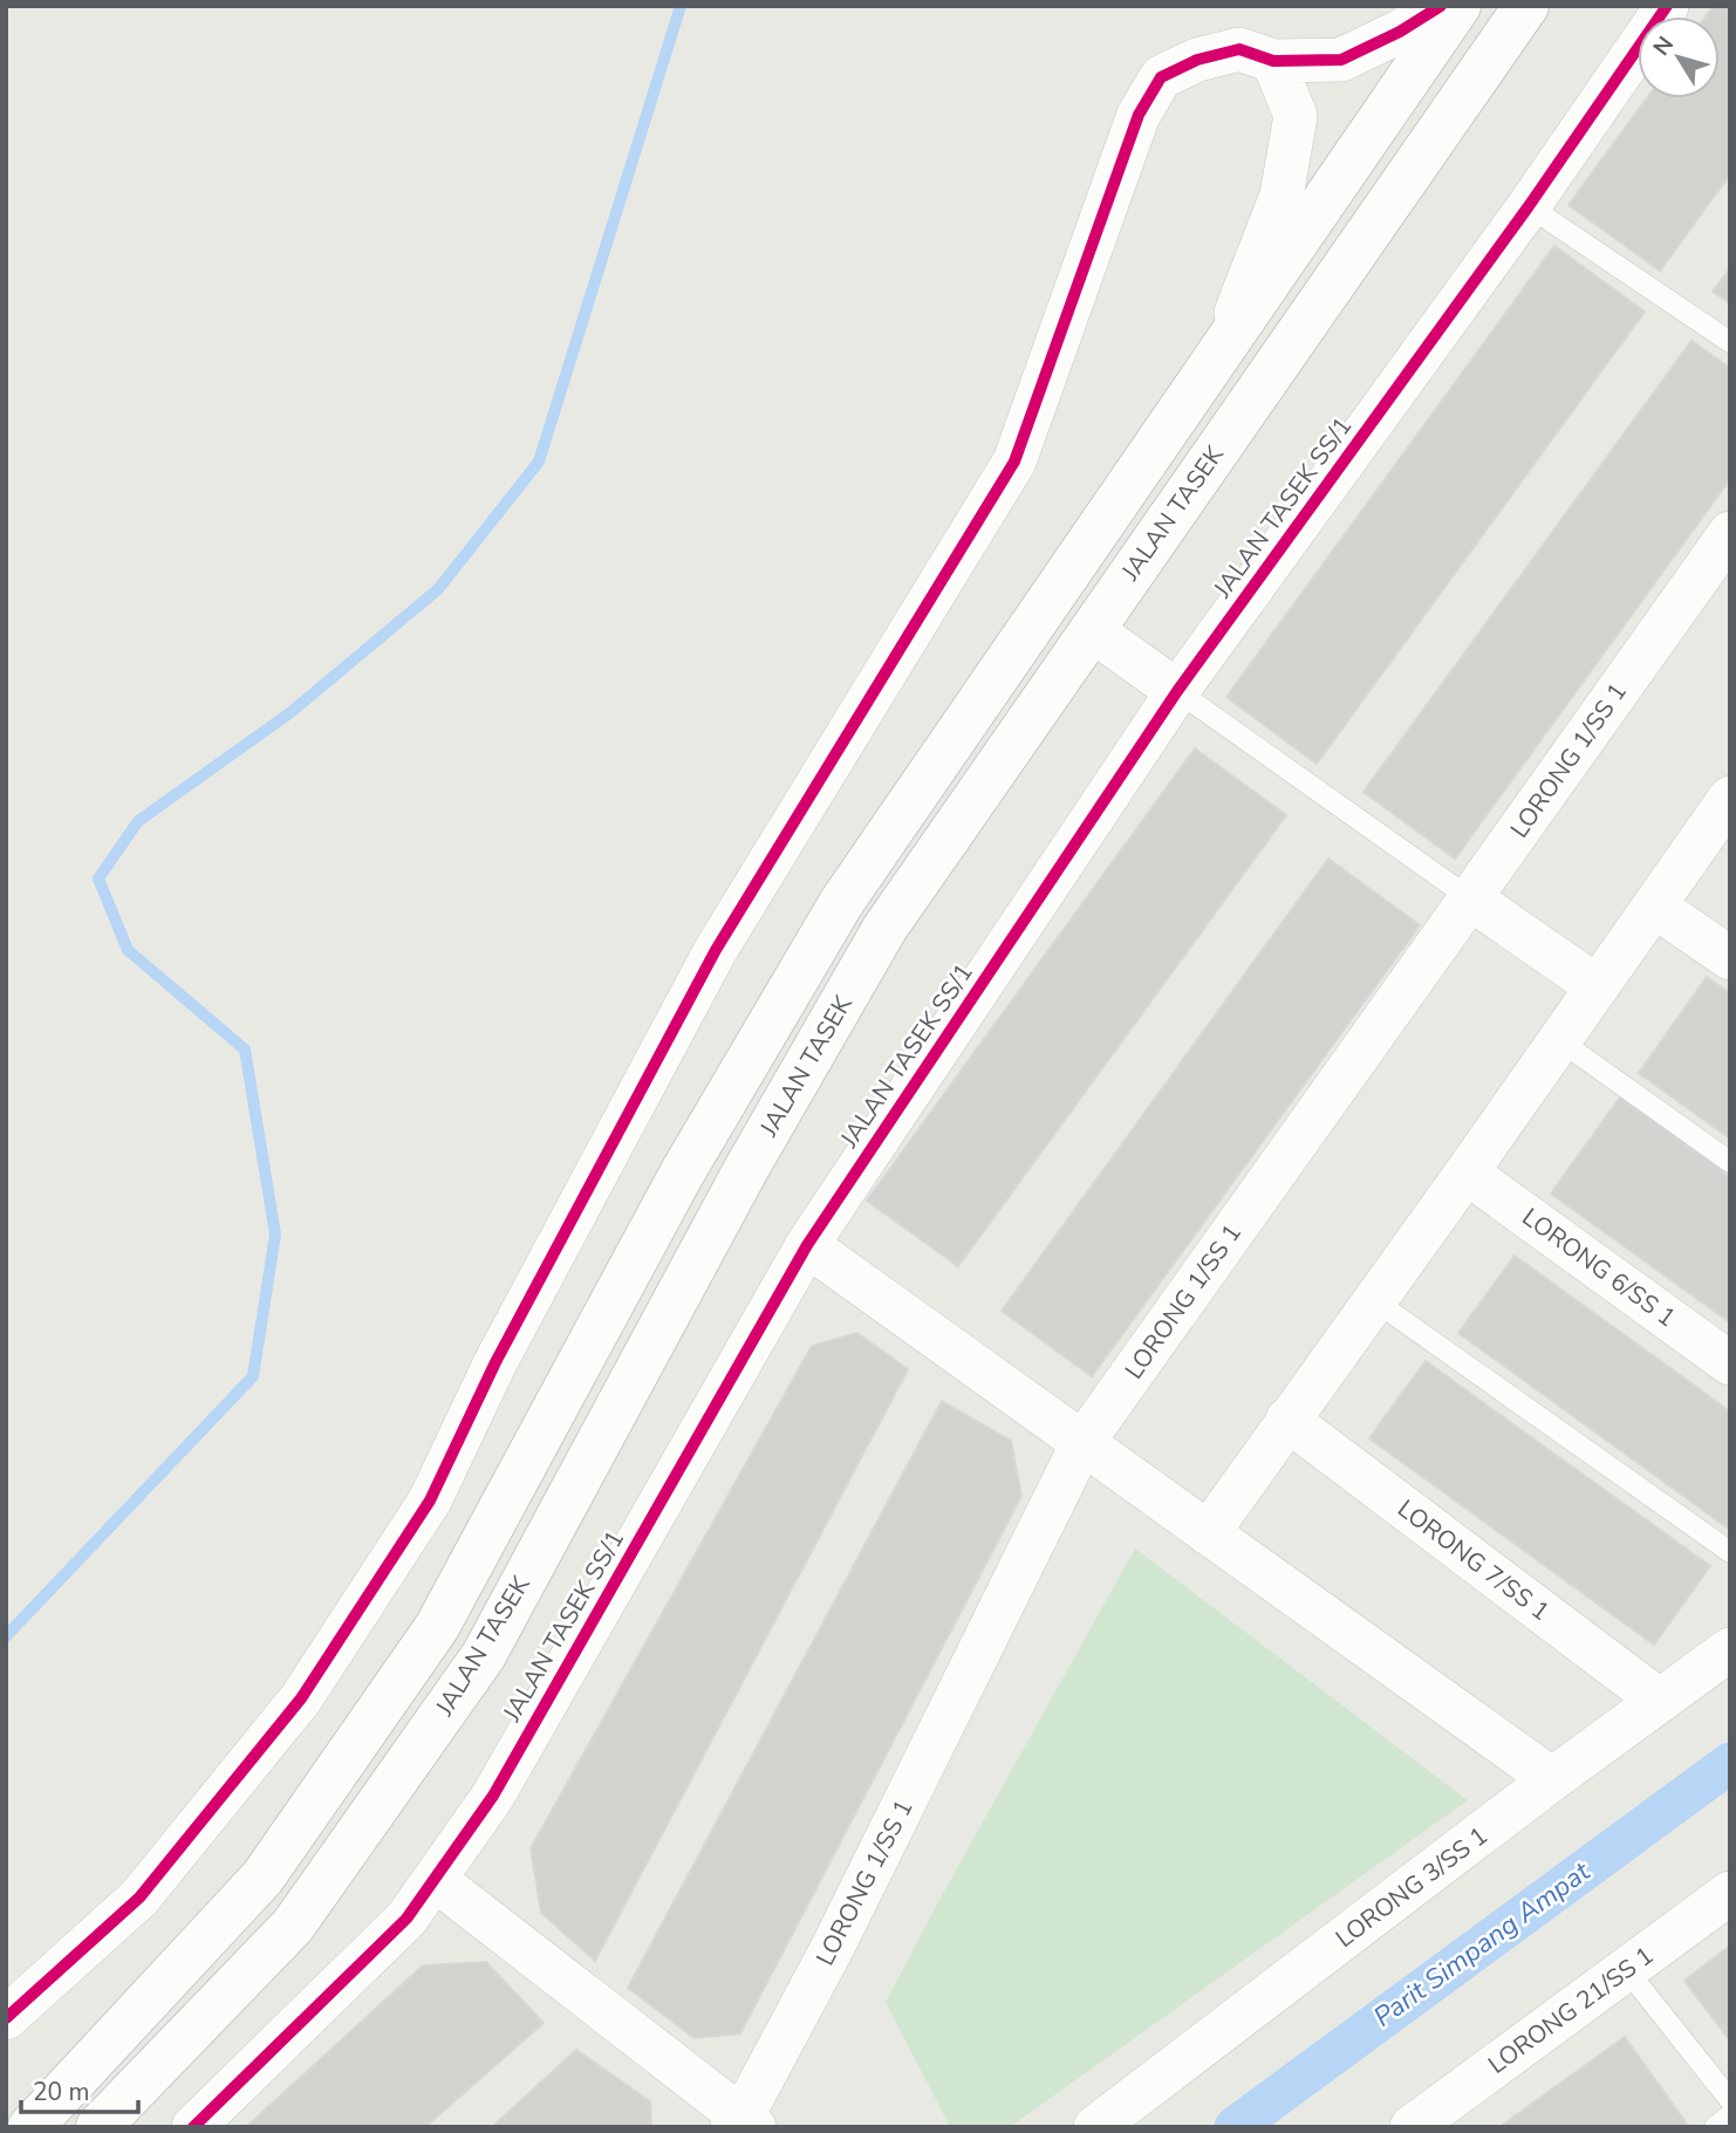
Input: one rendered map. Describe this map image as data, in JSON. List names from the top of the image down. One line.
{"streets":{"main road":["JALAN TASEK"],"street":["JALAN TASEK SS/1","LORONG 1/SS 1","LORONG 6/SS 1","LORONG 7/SS 1","LORONG 3/SS 1","LORONG 21/SS 1"]},"crossings":[["LORONG 7/SS 1","LORONG 3/SS 1"]],"water":["Parit Simpang Ampat"],"scale_bar":"20 m","north":"top left"}
